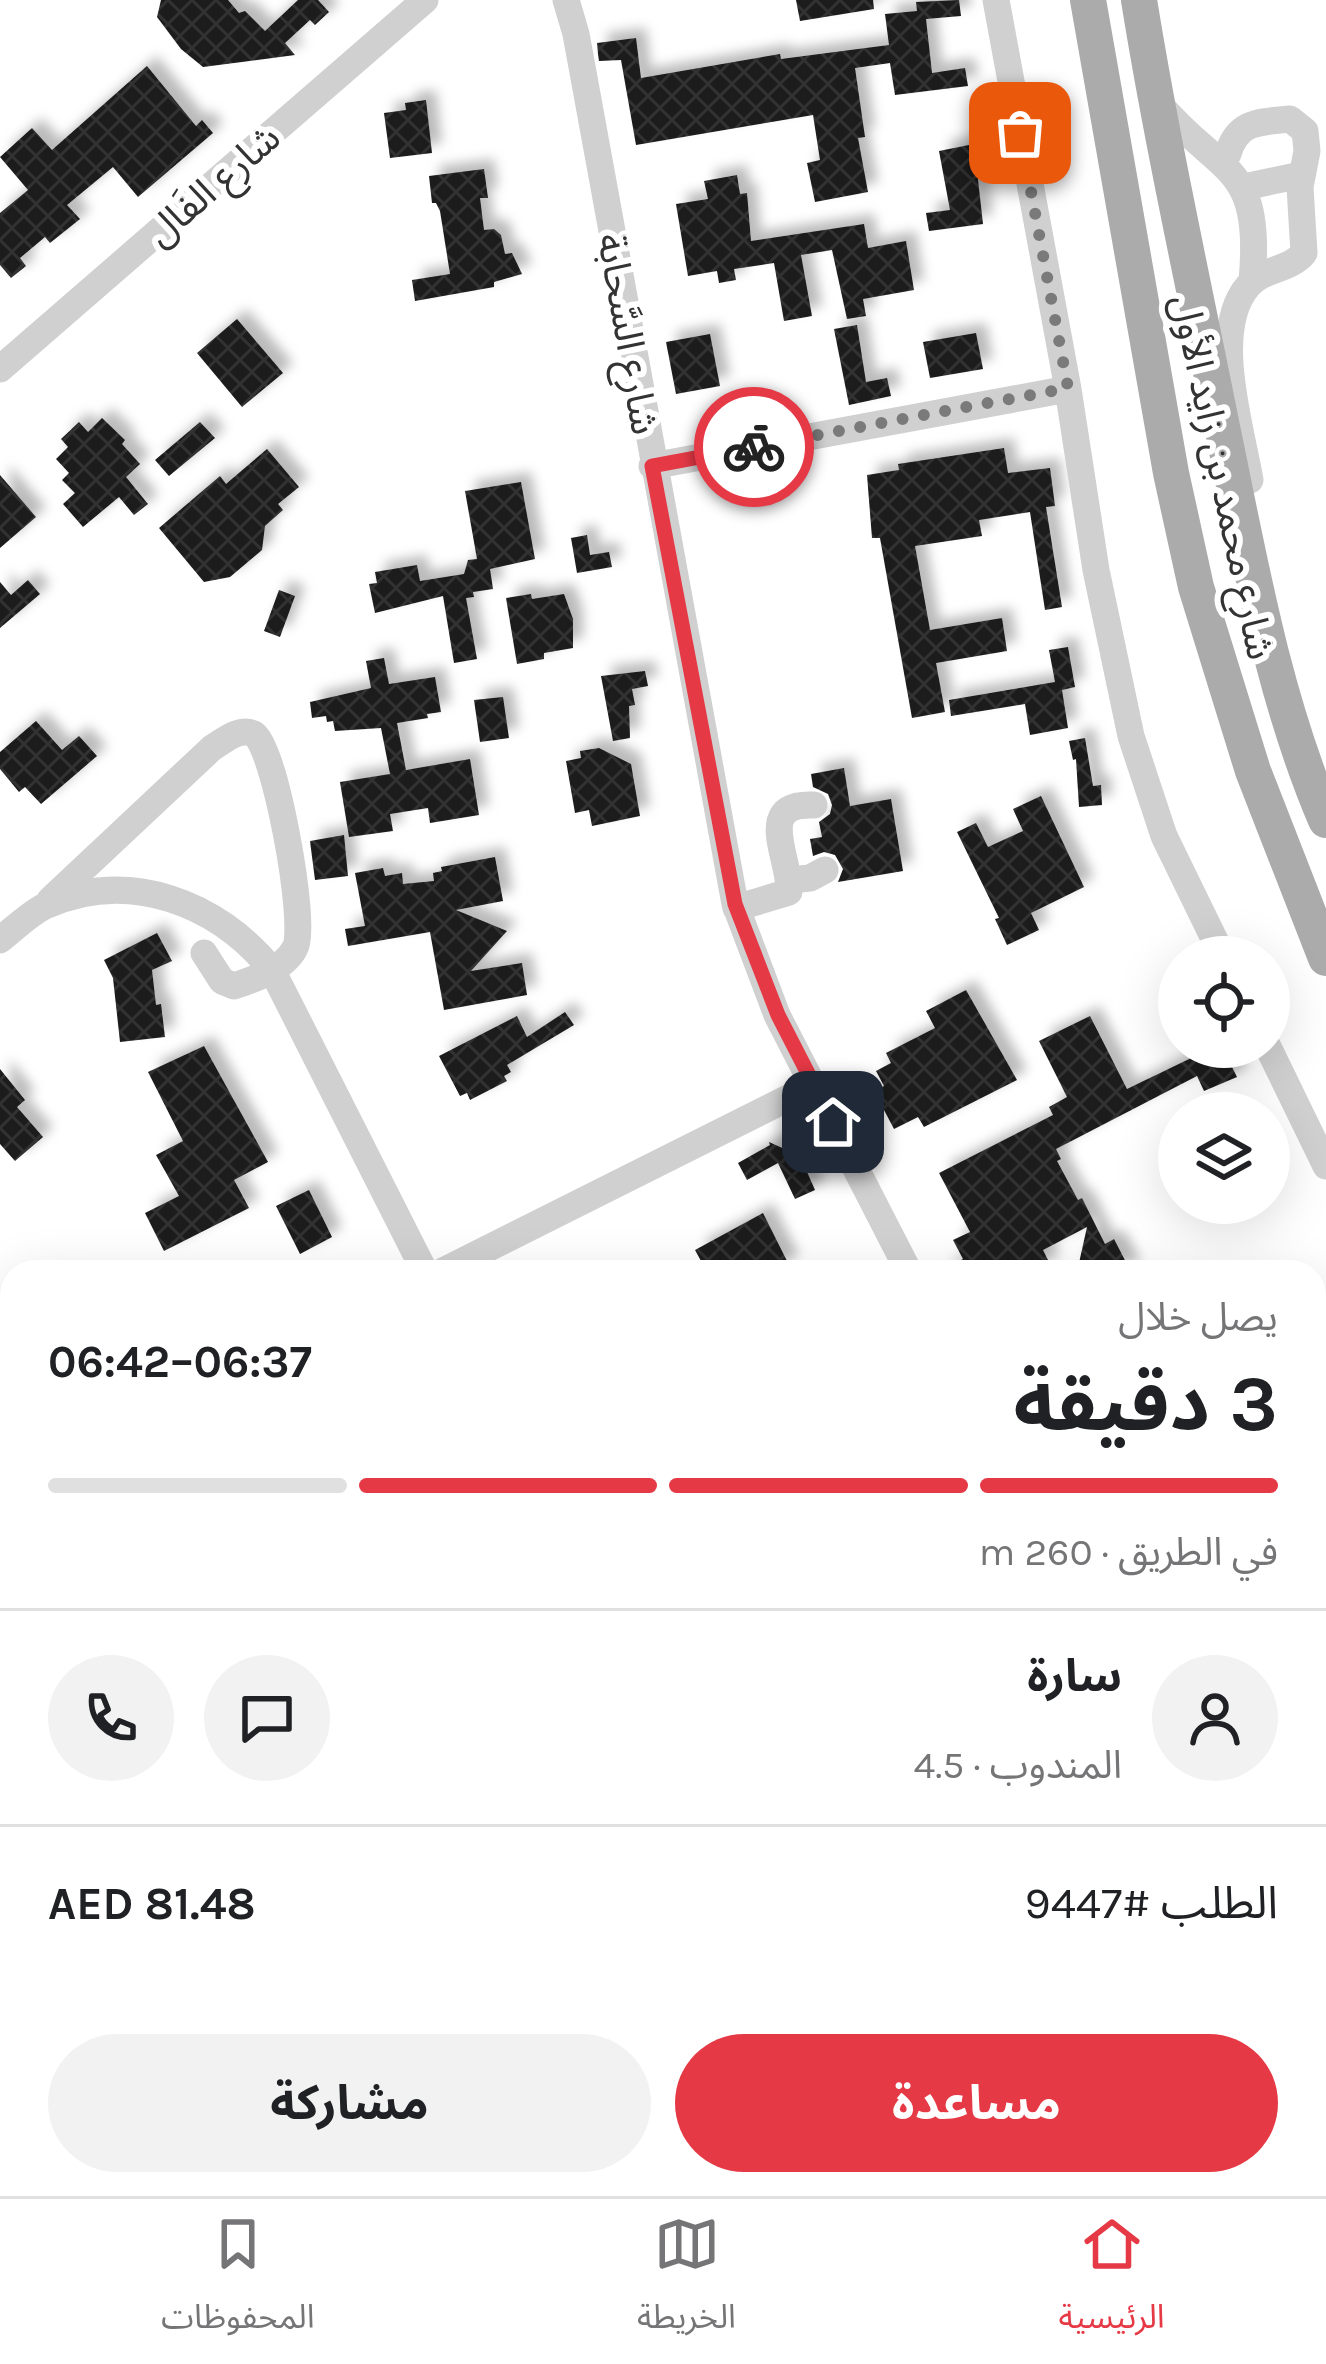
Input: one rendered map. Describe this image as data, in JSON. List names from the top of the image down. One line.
{"streets":{"main road":["شارع محمد بن زايد الأول"],"street":["شارع الفَال","شارع السَّحابة"]},"page":{"heading":["3 دقيقة","يصل خلال","06:37–06:42"],"panel":["سارة","المندوب · 4.5","الطلب #9447","AED 81.48"],"bar":"في الطريق · 260 m","buttons":["مساعدة","مشاركة"],"tabs":["الرئيسية","الخريطة","المحفوظات"]}}
